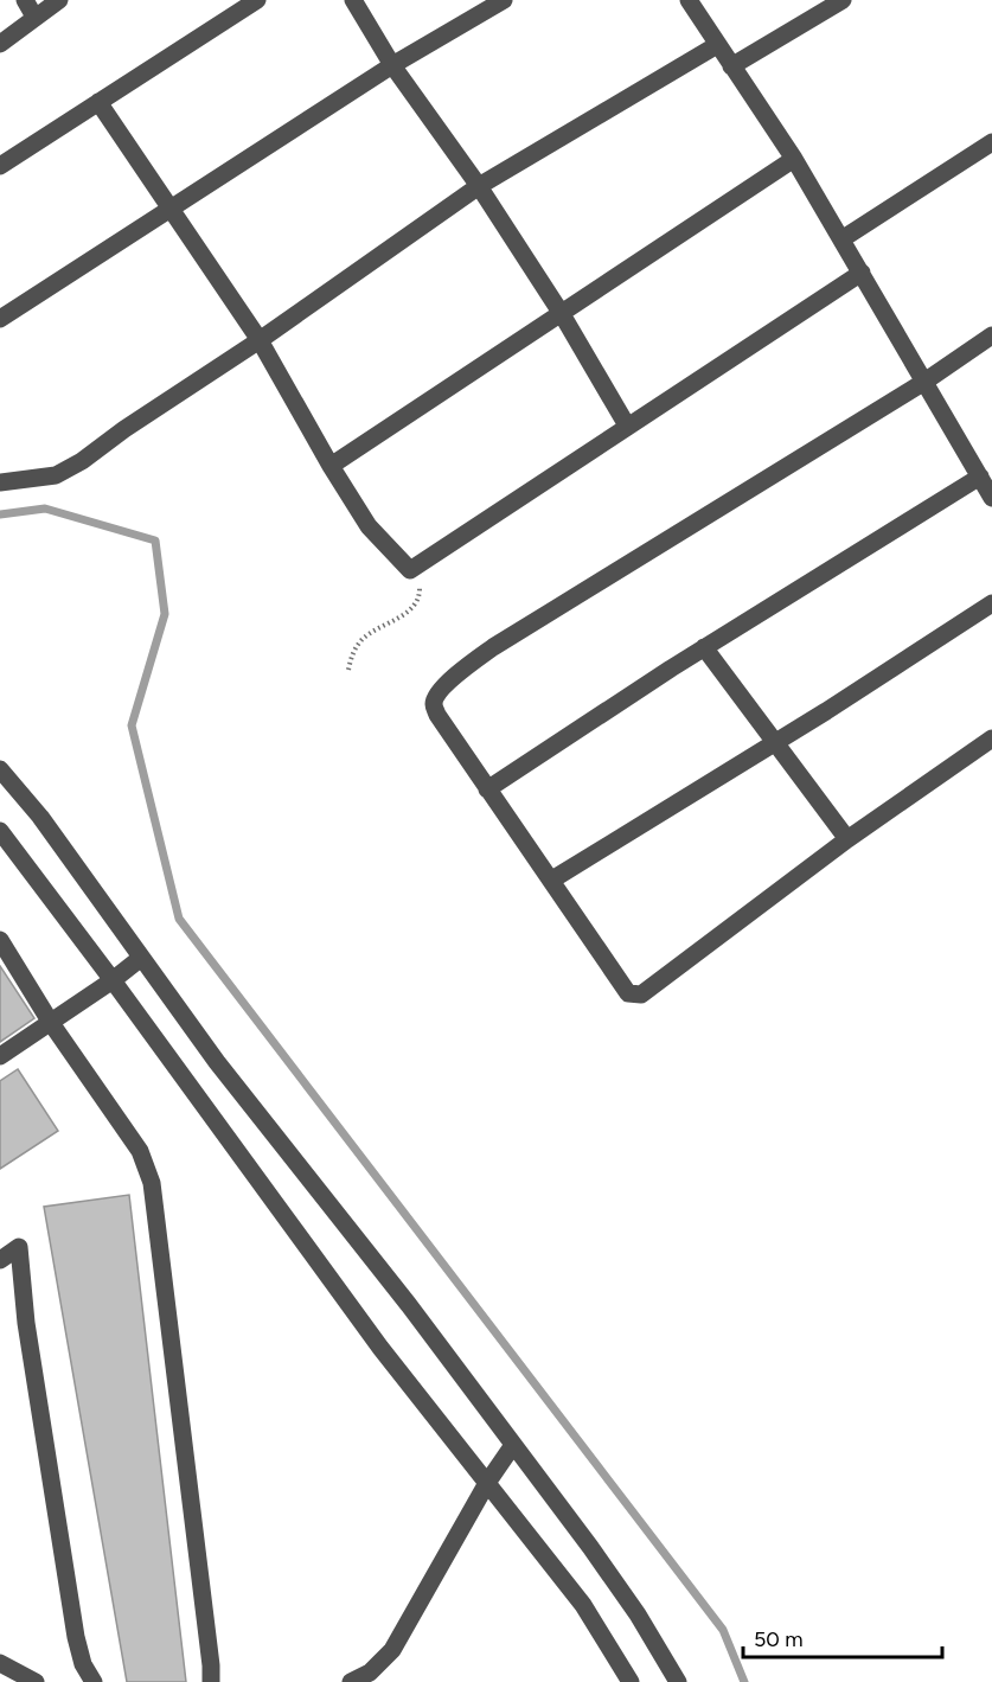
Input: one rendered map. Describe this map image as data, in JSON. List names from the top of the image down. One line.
{"scale_bar":"50 m"}
